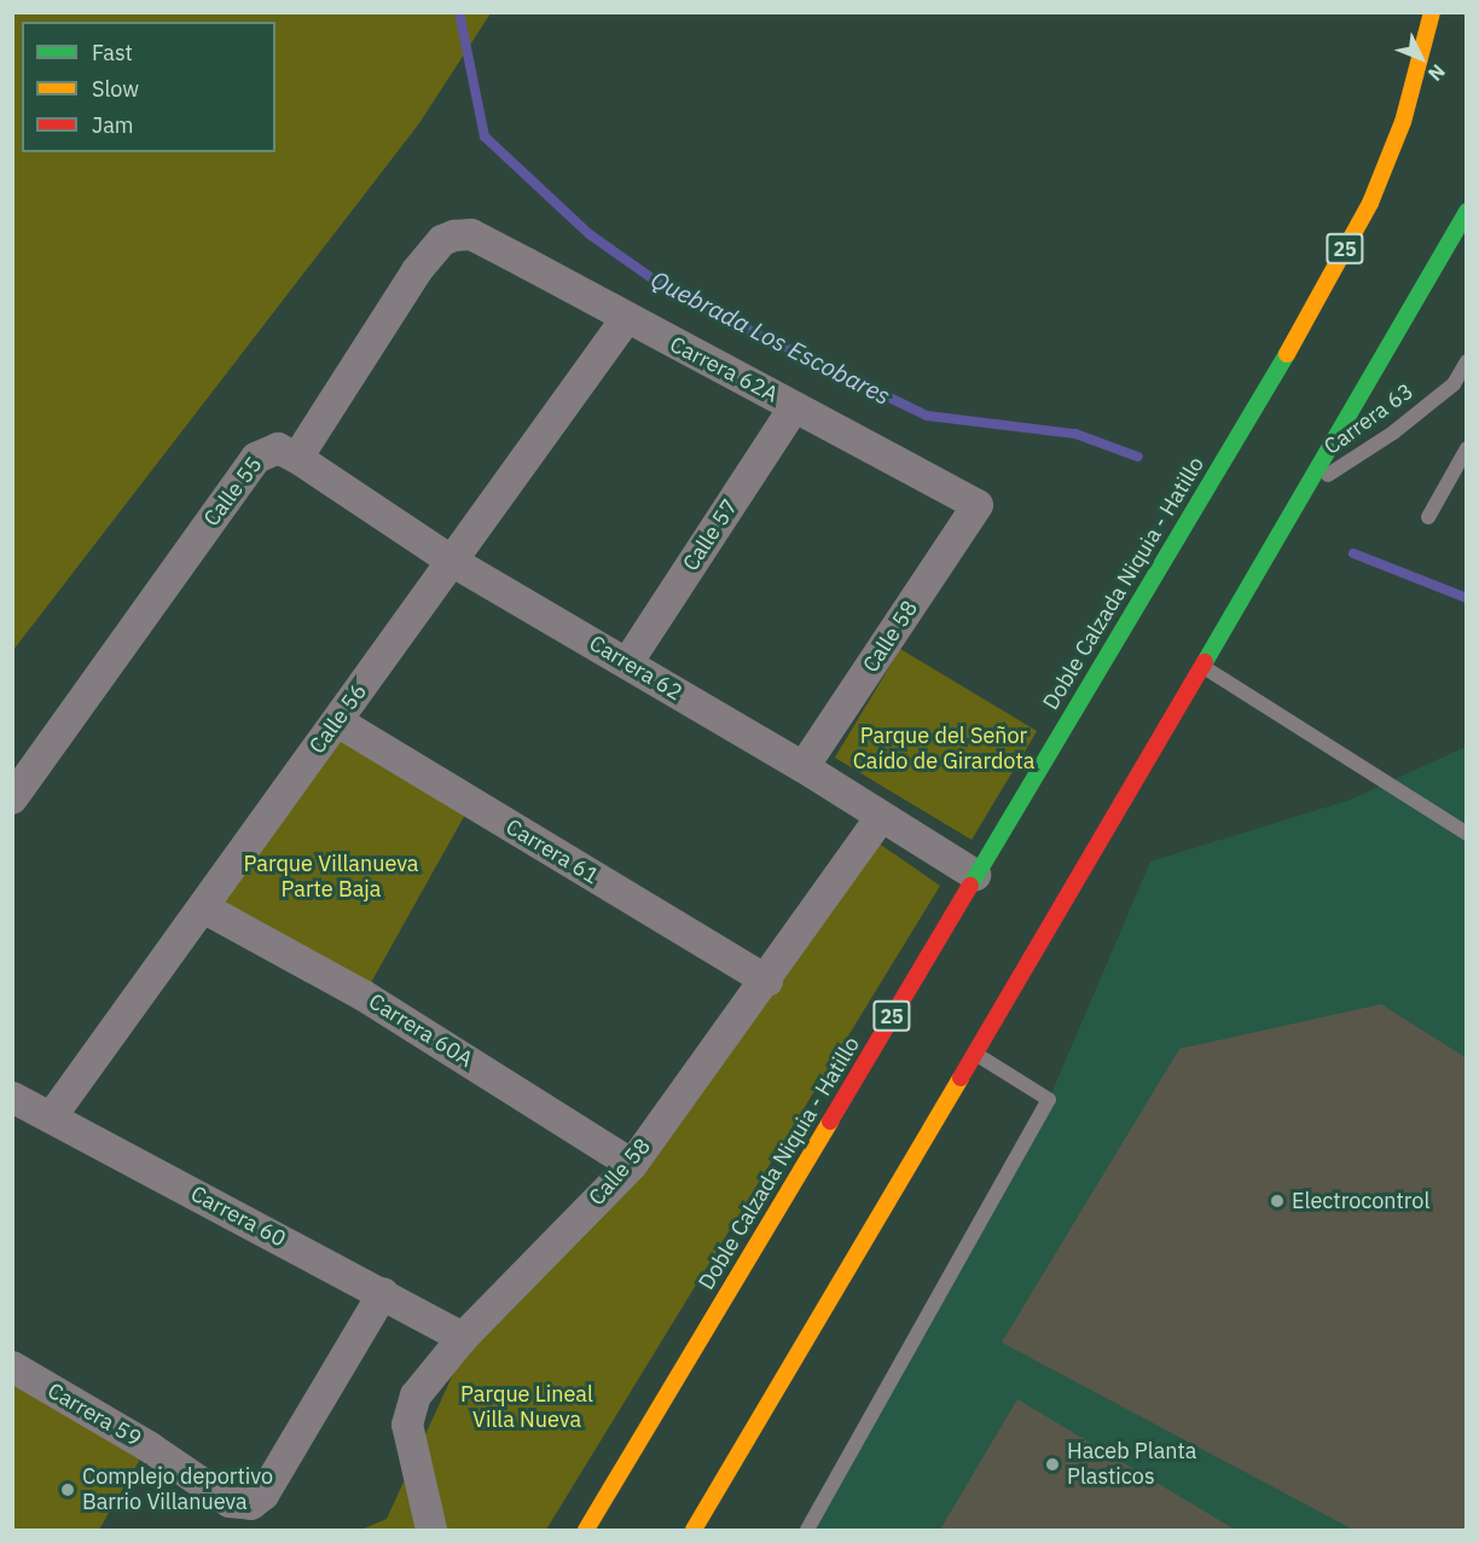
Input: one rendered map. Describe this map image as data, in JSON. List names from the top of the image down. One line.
{"streets":{"highway":["25","Doble Calzada Niquia - Hatillo"],"street":["Carrera 62A","Calle 55","Calle 57","Calle 58","Carrera 62","Calle 56","Carrera 61","Carrera 60A","Carrera 60","Carrera 59"],"lane":["Carrera 63"]},"crossings":[["Carrera 62A","Calle 55"],["Carrera 62A","Calle 57"],["Carrera 62A","Calle 58"],["Carrera 62A","Calle 56"],["Calle 55","Carrera 62"],["Calle 57","Carrera 62"],["Doble Calzada Niquia - Hatillo","Carrera 62"],["Calle 58","Carrera 62"],["Calle 58","Carrera 61"],["Calle 58","Carrera 60A"],["Calle 58","Carrera 60"],["Carrera 62","Calle 56"],["Calle 56","Carrera 61"],["Calle 56","Carrera 60A"],["Calle 56","Carrera 60"],["Carrera 60","Carrera 59"]],"water":["Quebrada Los Escobares"],"parks":["Parque del Señor Caído de Girardota","Parque Villanueva Parte Baja","Parque Lineal Villa Nueva"],"places":["Electrocontrol","Haceb Planta Plasticos","Complejo deportivo Barrio Villanueva"],"legend":["Fast","Slow","Jam"],"north":"bottom right"}
